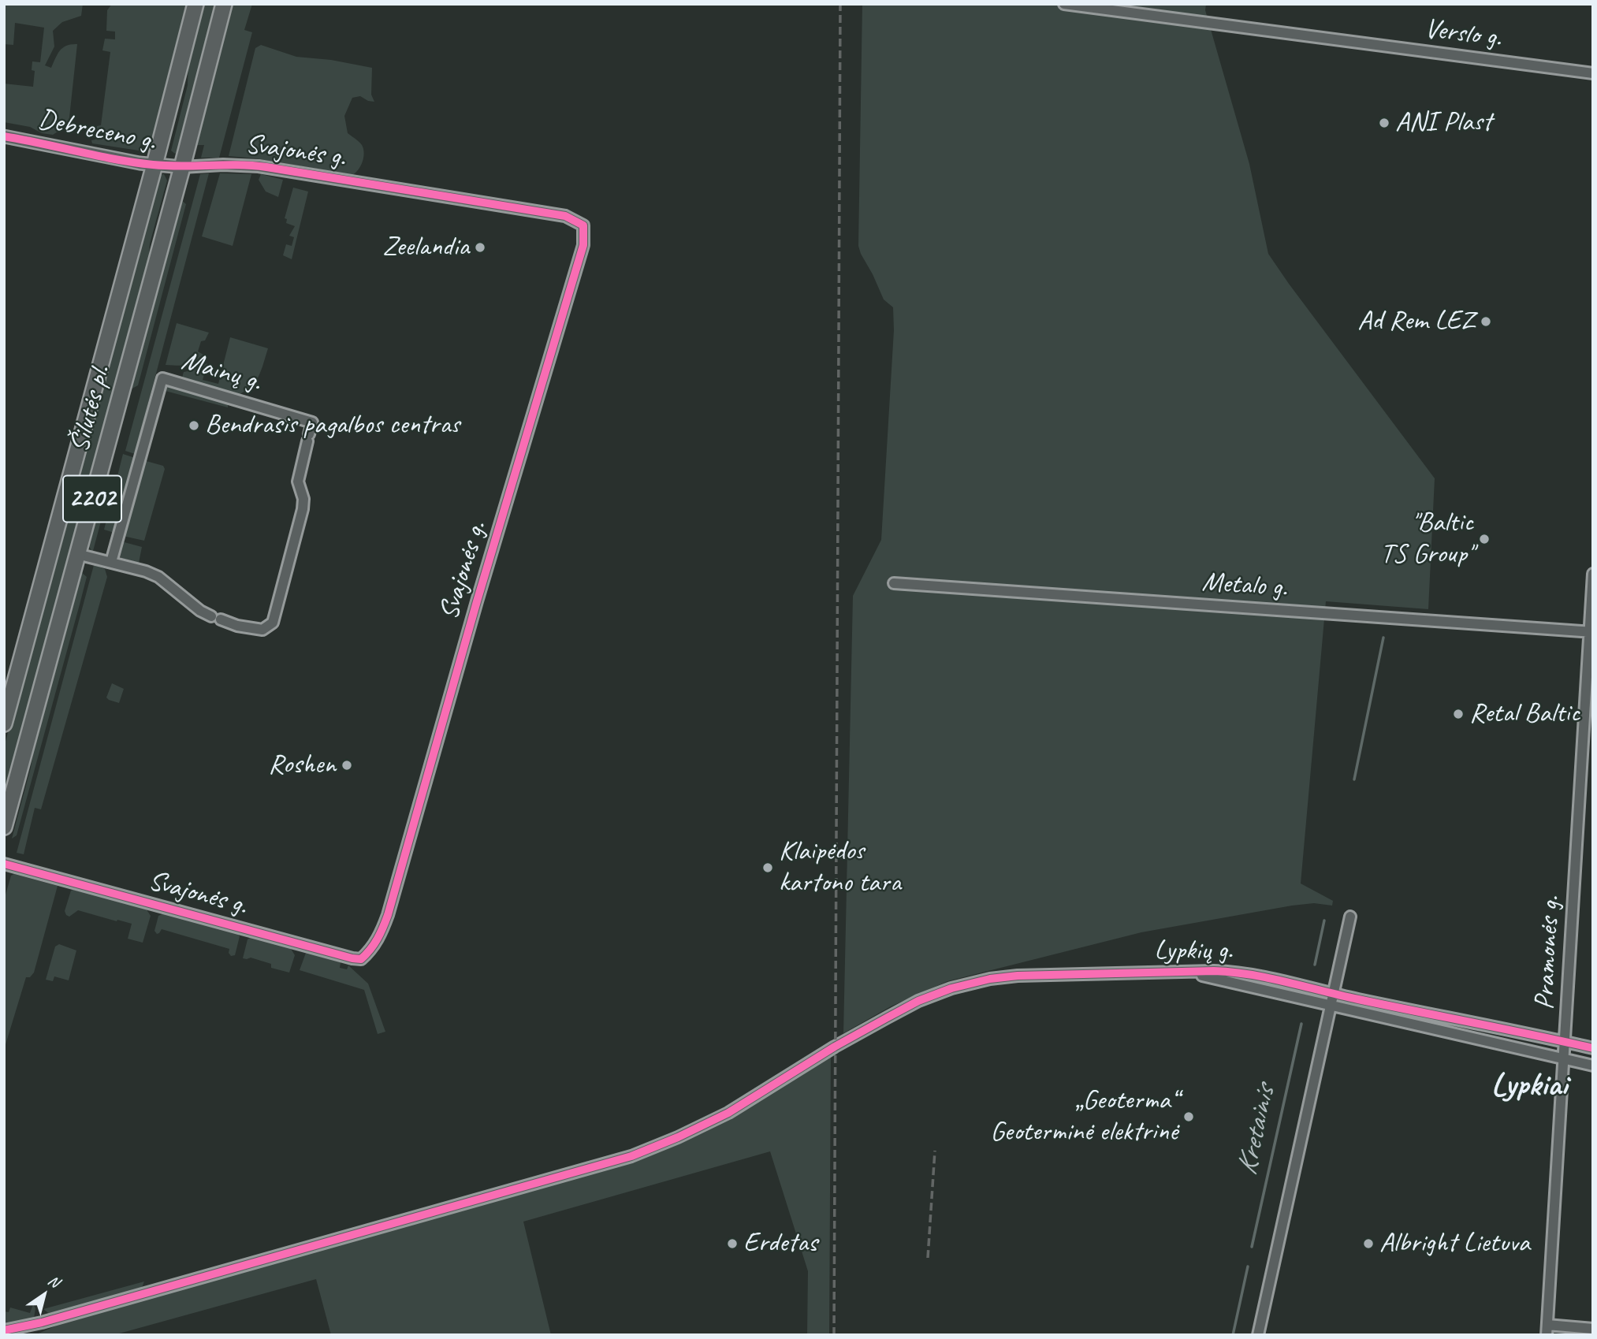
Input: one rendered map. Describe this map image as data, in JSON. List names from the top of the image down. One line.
{"streets":{"main road":["Šilutės pl.","2202"],"street":["Verslo g.","Debreceno g.","Svajonės g.","Mainų g.","Metalo g.","Lypkių g.","Pramonės g."]},"crossings":[["Debreceno g.","Svajonės g."],["Debreceno g.","Šilutės pl."],["Svajonės g.","Šilutės pl."],["Mainų g.","Šilutės pl."],["Metalo g.","Pramonės g."],["Lypkių g.","Pramonės g."]],"districts":["Lypkiai"],"water":["Kretainis"],"places":["ANI Plast","Zeelandia","Ad Rem LEZ","Bendrasis pagalbos centras","\"Baltic TS Group\"","Retal Baltic","Roshen","Klaipėdos kartono tara","„Geoterma“ Geoterminė elektrinė","Erdetas","Albright Lietuva"],"north":"top right"}
